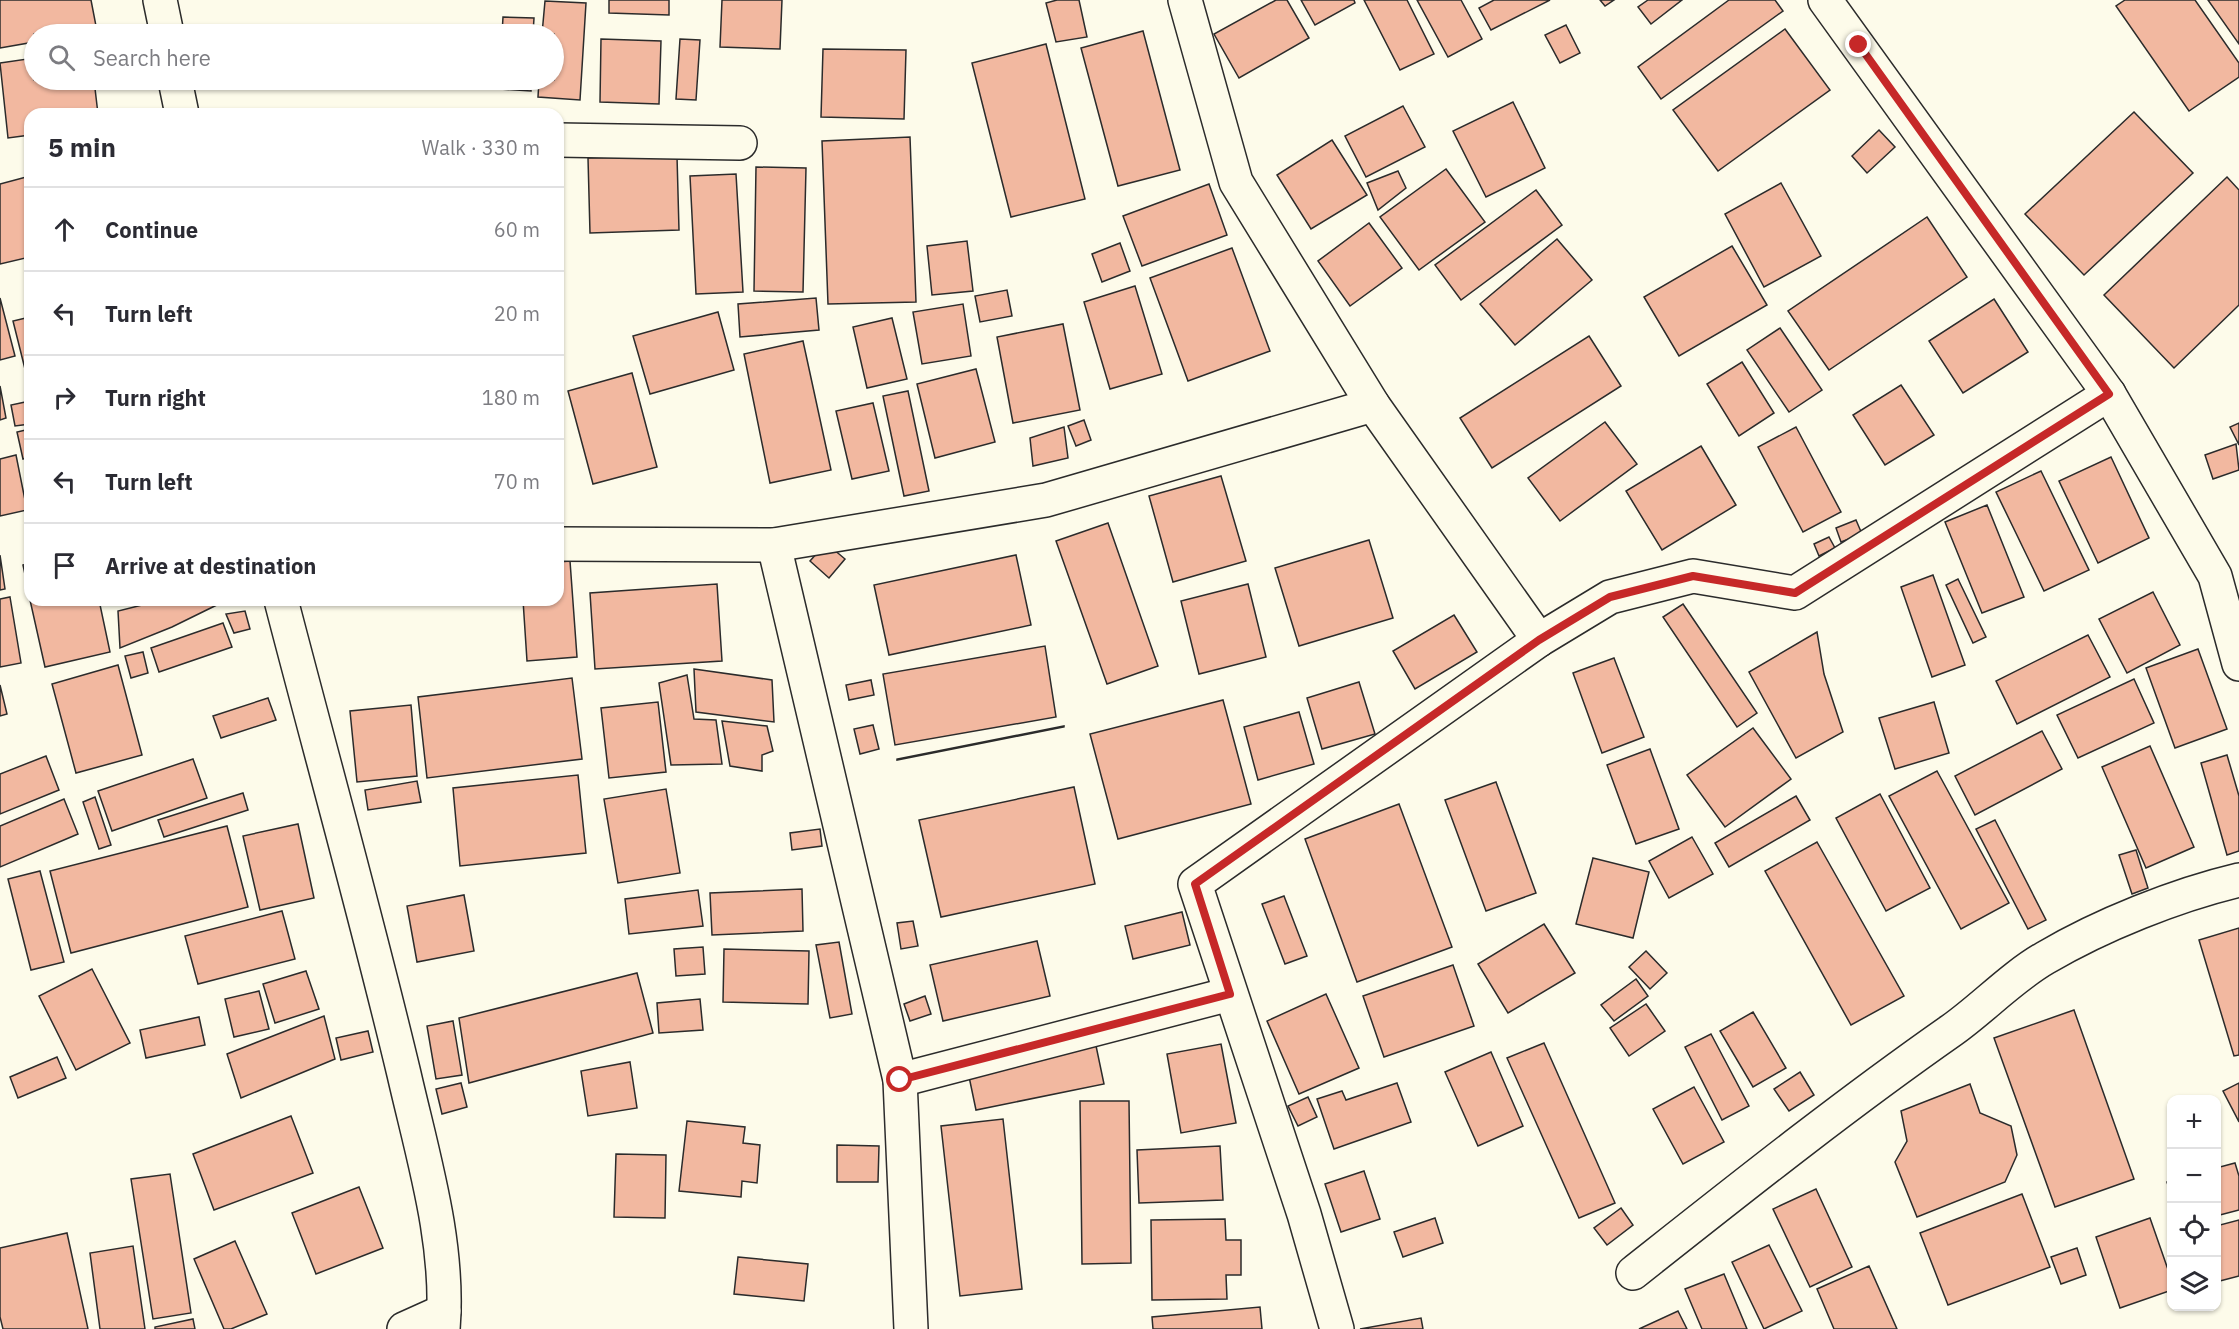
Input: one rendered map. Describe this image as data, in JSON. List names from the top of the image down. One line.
{"page":{"search":"Search here","heading":["5 min","Walk · 330 m"],"list":[["Continue","60 m"],["Turn left","20 m"],["Turn right","180 m"],["Turn left","70 m"],"Arrive at destination"],"map_buttons":["+","−"]}}
